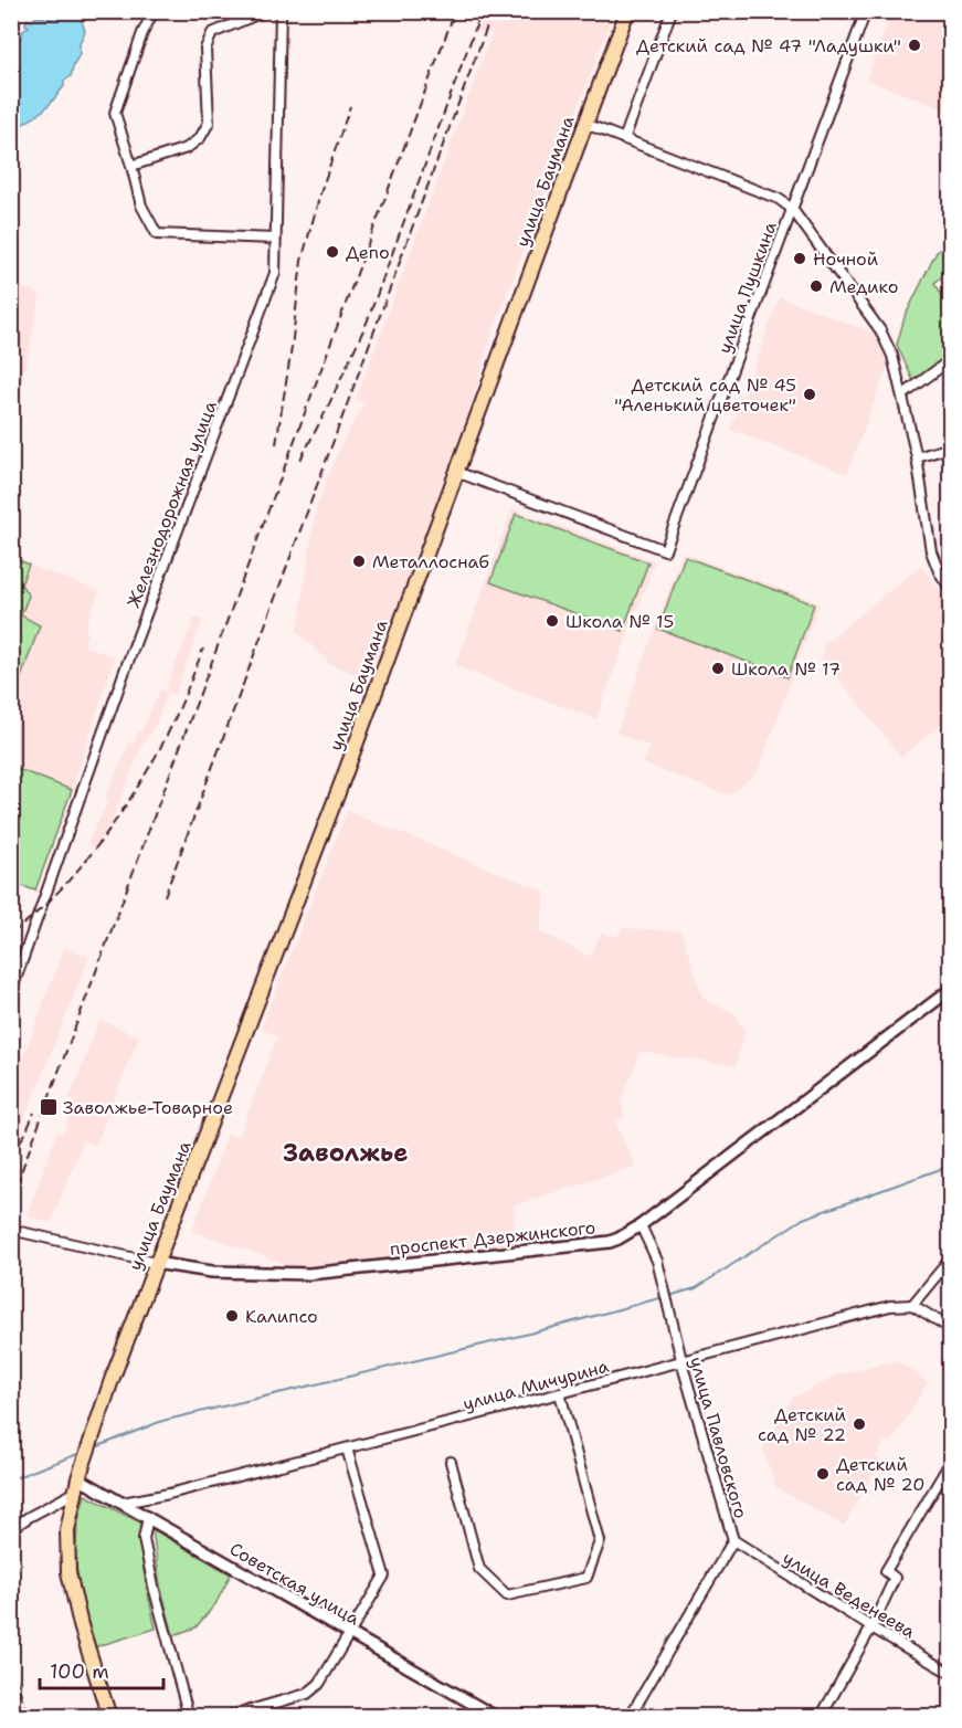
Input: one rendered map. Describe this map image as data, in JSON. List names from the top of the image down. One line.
{"streets":{"main road":["улица Баумана"],"street":["улица Пушкина","Железнодорожная улица","проспект Дзержинского","улица Мичурина","улица Павловского","Советская улица","улица Веденеева"]},"crossings":[["улица Баумана","улица Пушкина"],["улица Баумана","проспект Дзержинского"],["улица Баумана","Советская улица"],["проспект Дзержинского","улица Павловского"],["улица Мичурина","улица Павловского"],["улица Мичурина","Советская улица"],["улица Павловского","улица Веденеева"]],"districts":["Заволжье"],"places":{"other":["Детский сад № 47 \"Ладушки\"","Депо","Ночной","Медико","Детский сад № 45 \"Аленький цветочек\"","Металлоснаб","Школа № 15","Школа № 17","Калипсо","Детский сад № 22","Детский сад № 20"],"transit":["Заволжье-Товарное"]},"scale_bar":"100 m"}
